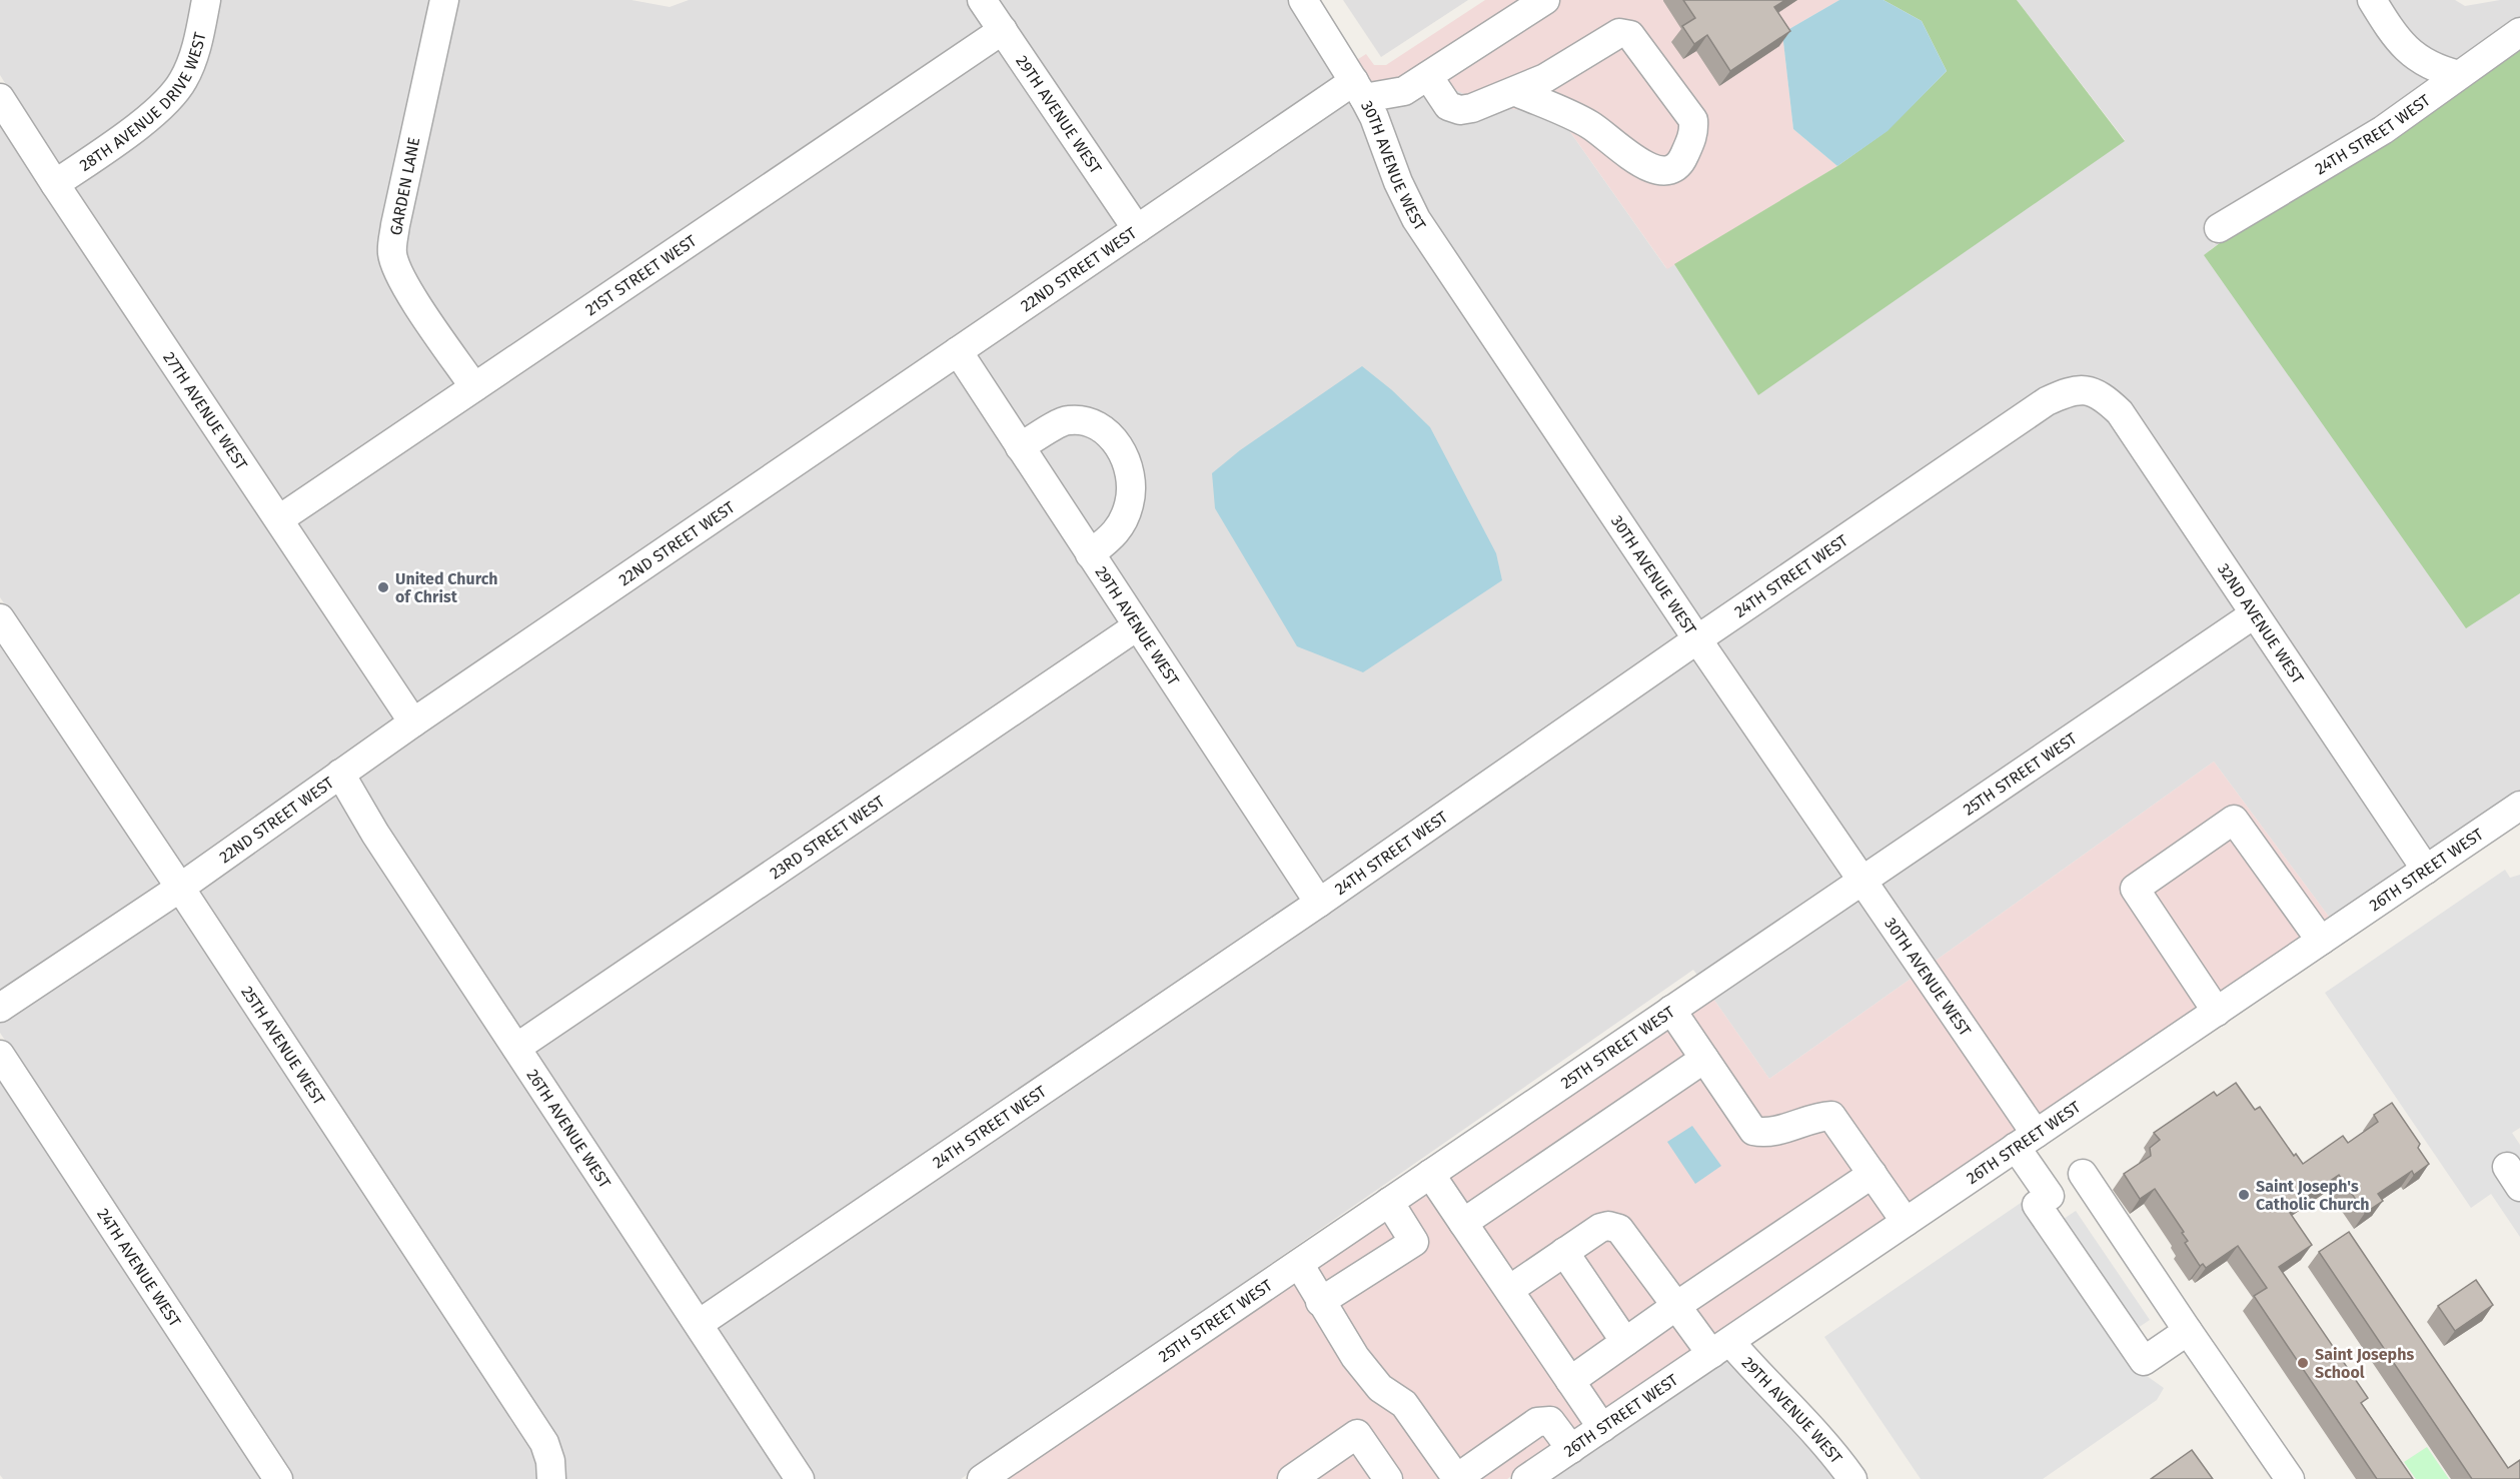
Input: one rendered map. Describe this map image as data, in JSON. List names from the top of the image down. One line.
{"streets":{"street":["28TH AVENUE DRIVE WEST","29TH AVENUE WEST","24TH STREET WEST","30TH AVENUE WEST","GARDEN LANE","22ND STREET WEST","21ST STREET WEST","27TH AVENUE WEST","32ND AVENUE WEST","25TH STREET WEST","23RD STREET WEST","26TH STREET WEST","25TH AVENUE WEST","26TH AVENUE WEST","24TH AVENUE WEST"]},"crossings":[["28TH AVENUE DRIVE WEST","27TH AVENUE WEST"],["29TH AVENUE WEST","24TH STREET WEST"],["29TH AVENUE WEST","22ND STREET WEST"],["29TH AVENUE WEST","21ST STREET WEST"],["29TH AVENUE WEST","23RD STREET WEST"],["29TH AVENUE WEST","26TH STREET WEST"],["24TH STREET WEST","30TH AVENUE WEST"],["24TH STREET WEST","32ND AVENUE WEST"],["24TH STREET WEST","26TH AVENUE WEST"],["30TH AVENUE WEST","22ND STREET WEST"],["30TH AVENUE WEST","25TH STREET WEST"],["30TH AVENUE WEST","26TH STREET WEST"],["GARDEN LANE","21ST STREET WEST"],["22ND STREET WEST","27TH AVENUE WEST"],["22ND STREET WEST","25TH AVENUE WEST"],["22ND STREET WEST","26TH AVENUE WEST"],["21ST STREET WEST","27TH AVENUE WEST"],["32ND AVENUE WEST","25TH STREET WEST"],["32ND AVENUE WEST","26TH STREET WEST"],["23RD STREET WEST","26TH AVENUE WEST"]],"places":["United Church of Christ","Saint Joseph's Catholic Church","Saint Josephs School"]}
